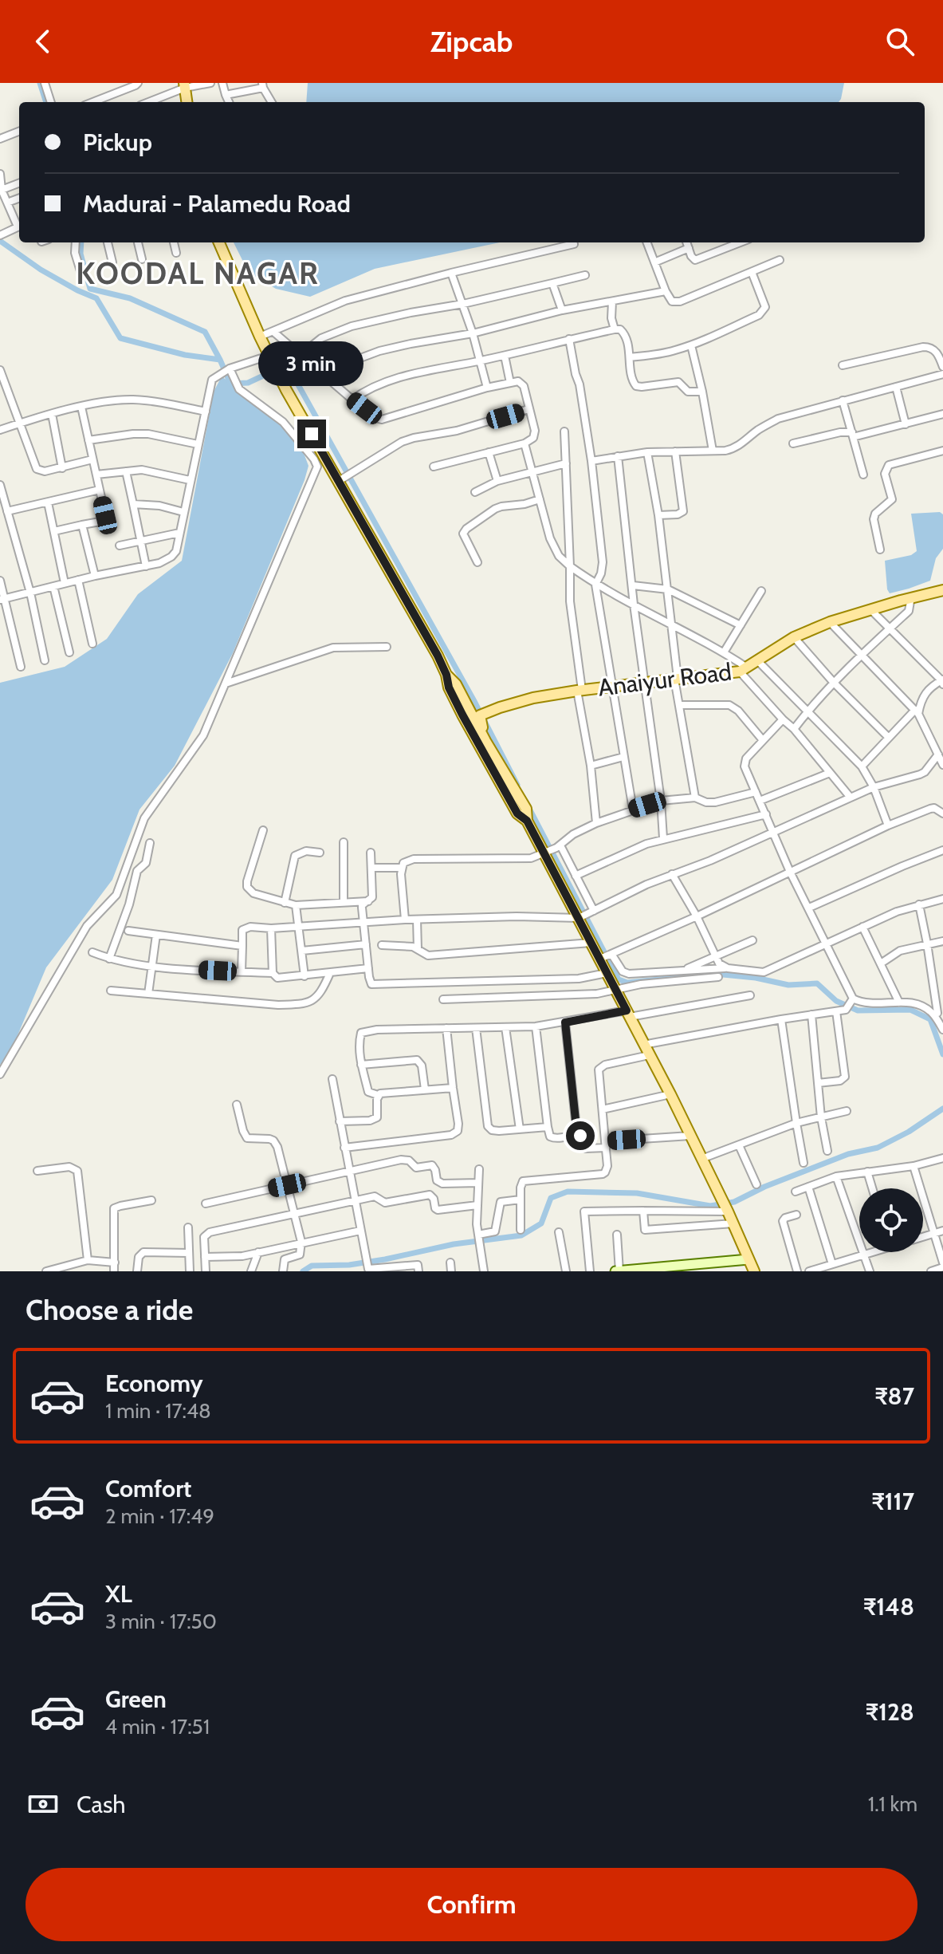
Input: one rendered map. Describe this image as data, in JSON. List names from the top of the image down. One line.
{"streets":{"main road":["Anaiyur Road"]},"districts":["KOODAL NAGAR"],"page":{"header":"Zipcab","banner":["Pickup","Madurai - Palamedu Road"],"bubble":"3 min","heading":"Choose a ride","list":[{"name":"Economy","note":"1 min · 17:48","value":"₹87"},{"name":"Comfort","note":"2 min · 17:49","value":"₹117"},{"name":"XL","note":"3 min · 17:50","value":"₹148"},{"name":"Green","note":"4 min · 17:51","value":"₹128"}],"pay":["Cash","1.1 km"],"buttons":"Confirm"}}
